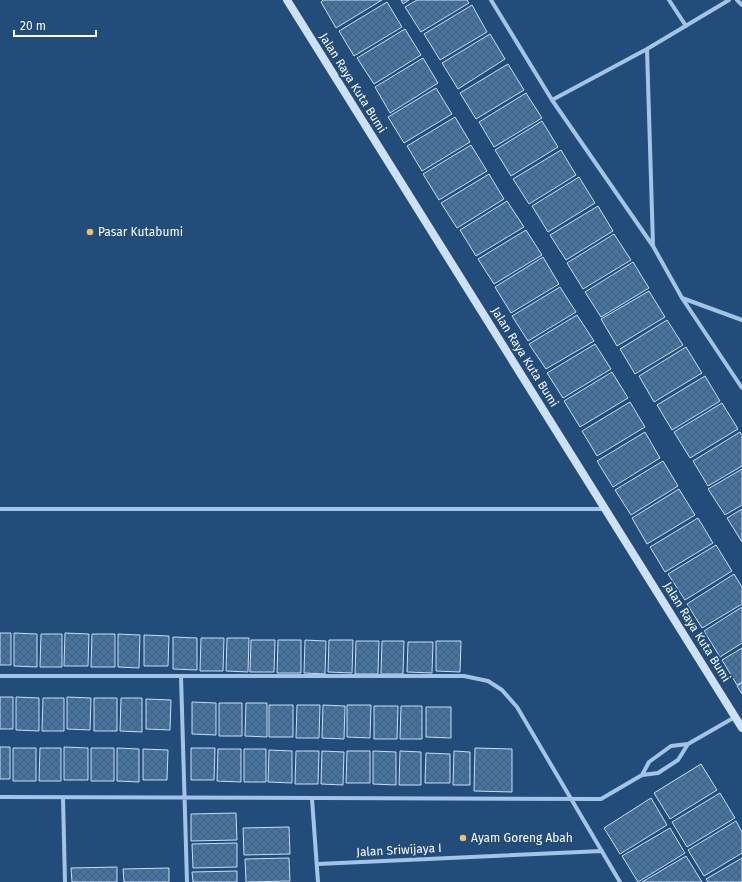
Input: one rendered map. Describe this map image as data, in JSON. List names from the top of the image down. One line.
{"streets":{"street":["Jalan Raya Kuta Bumi","Jalan Sriwijaya I"]},"places":["Pasar Kutabumi","Ayam Goreng Abah"],"scale_bar":"20 m"}
